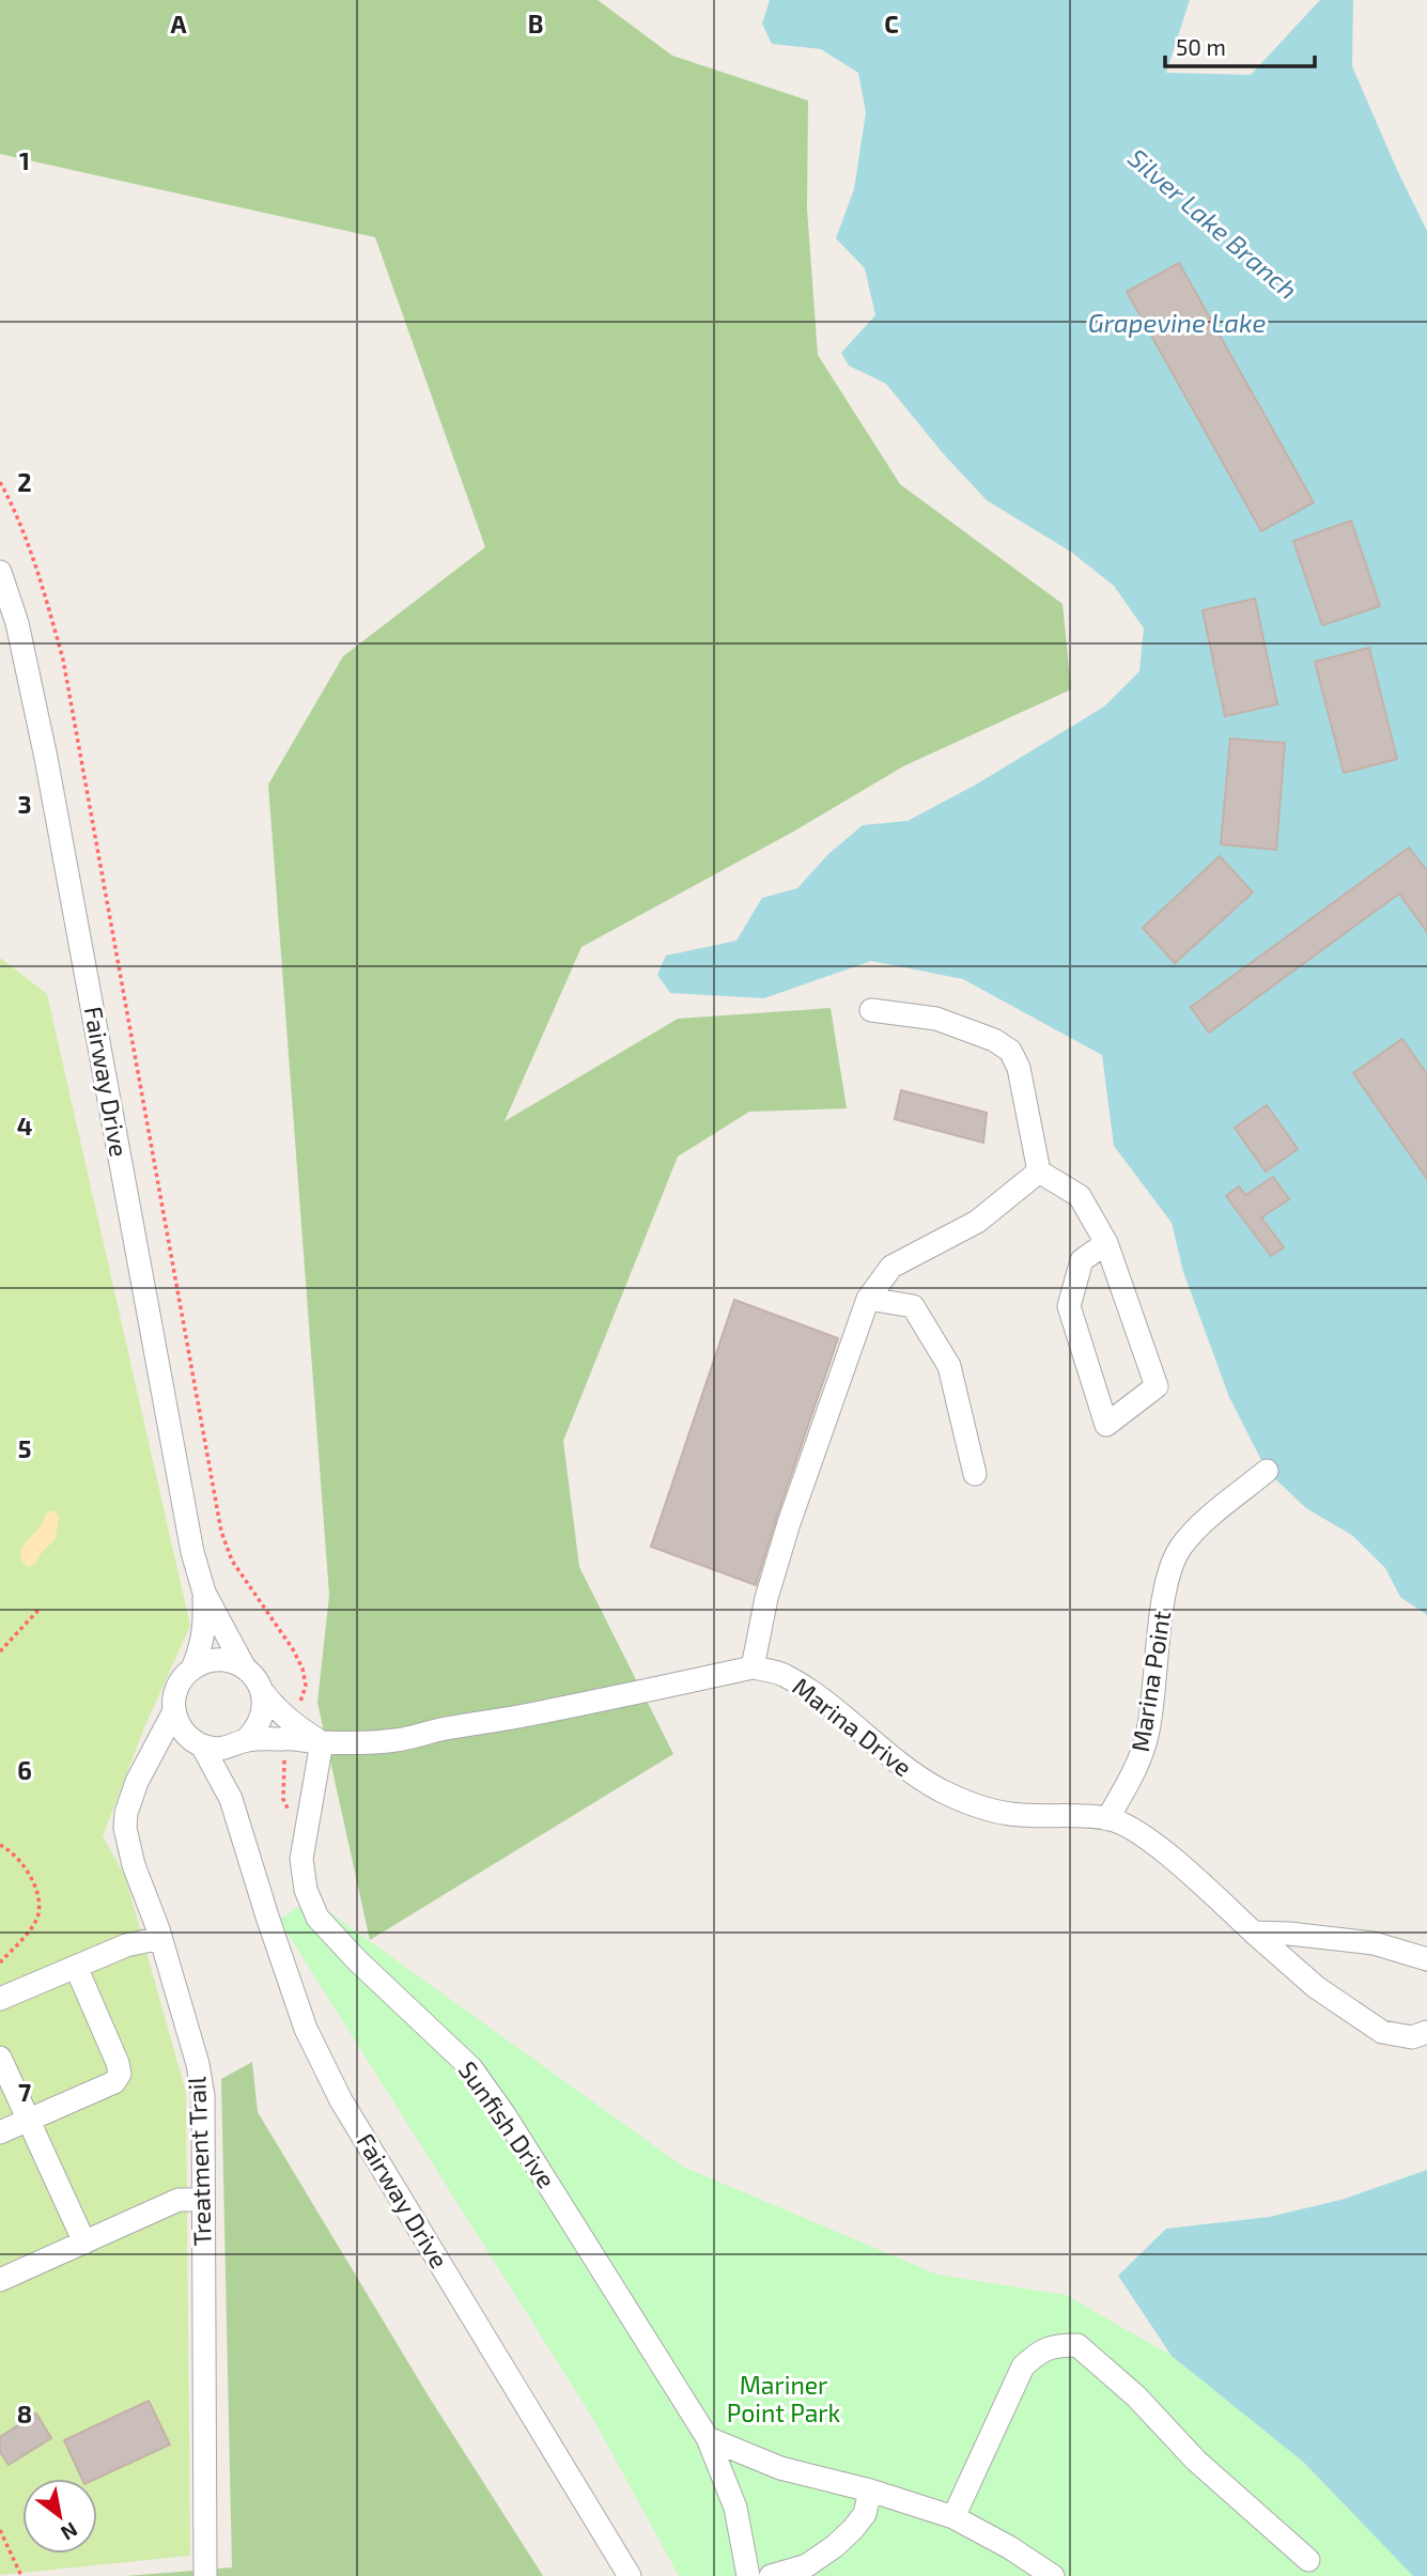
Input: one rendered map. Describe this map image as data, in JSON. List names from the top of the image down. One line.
{"streets":{"street":["Fairway Drive","Marina Point","Marina Drive","Sunfish Drive","Treatment Trail"]},"crossings":[["Fairway Drive","Marina Drive"],["Fairway Drive","Treatment Trail"],["Marina Point","Marina Drive"],["Marina Drive","Sunfish Drive"],["Marina Drive","Treatment Trail"]],"water":["Silver Lake Branch","Grapevine Lake"],"parks":["Mariner Point Park"],"scale_bar":"50 m","north":"bottom right","grid":{"columns":["A","B","C"],"rows":["1","2","3","4","5","6","7","8"]}}
